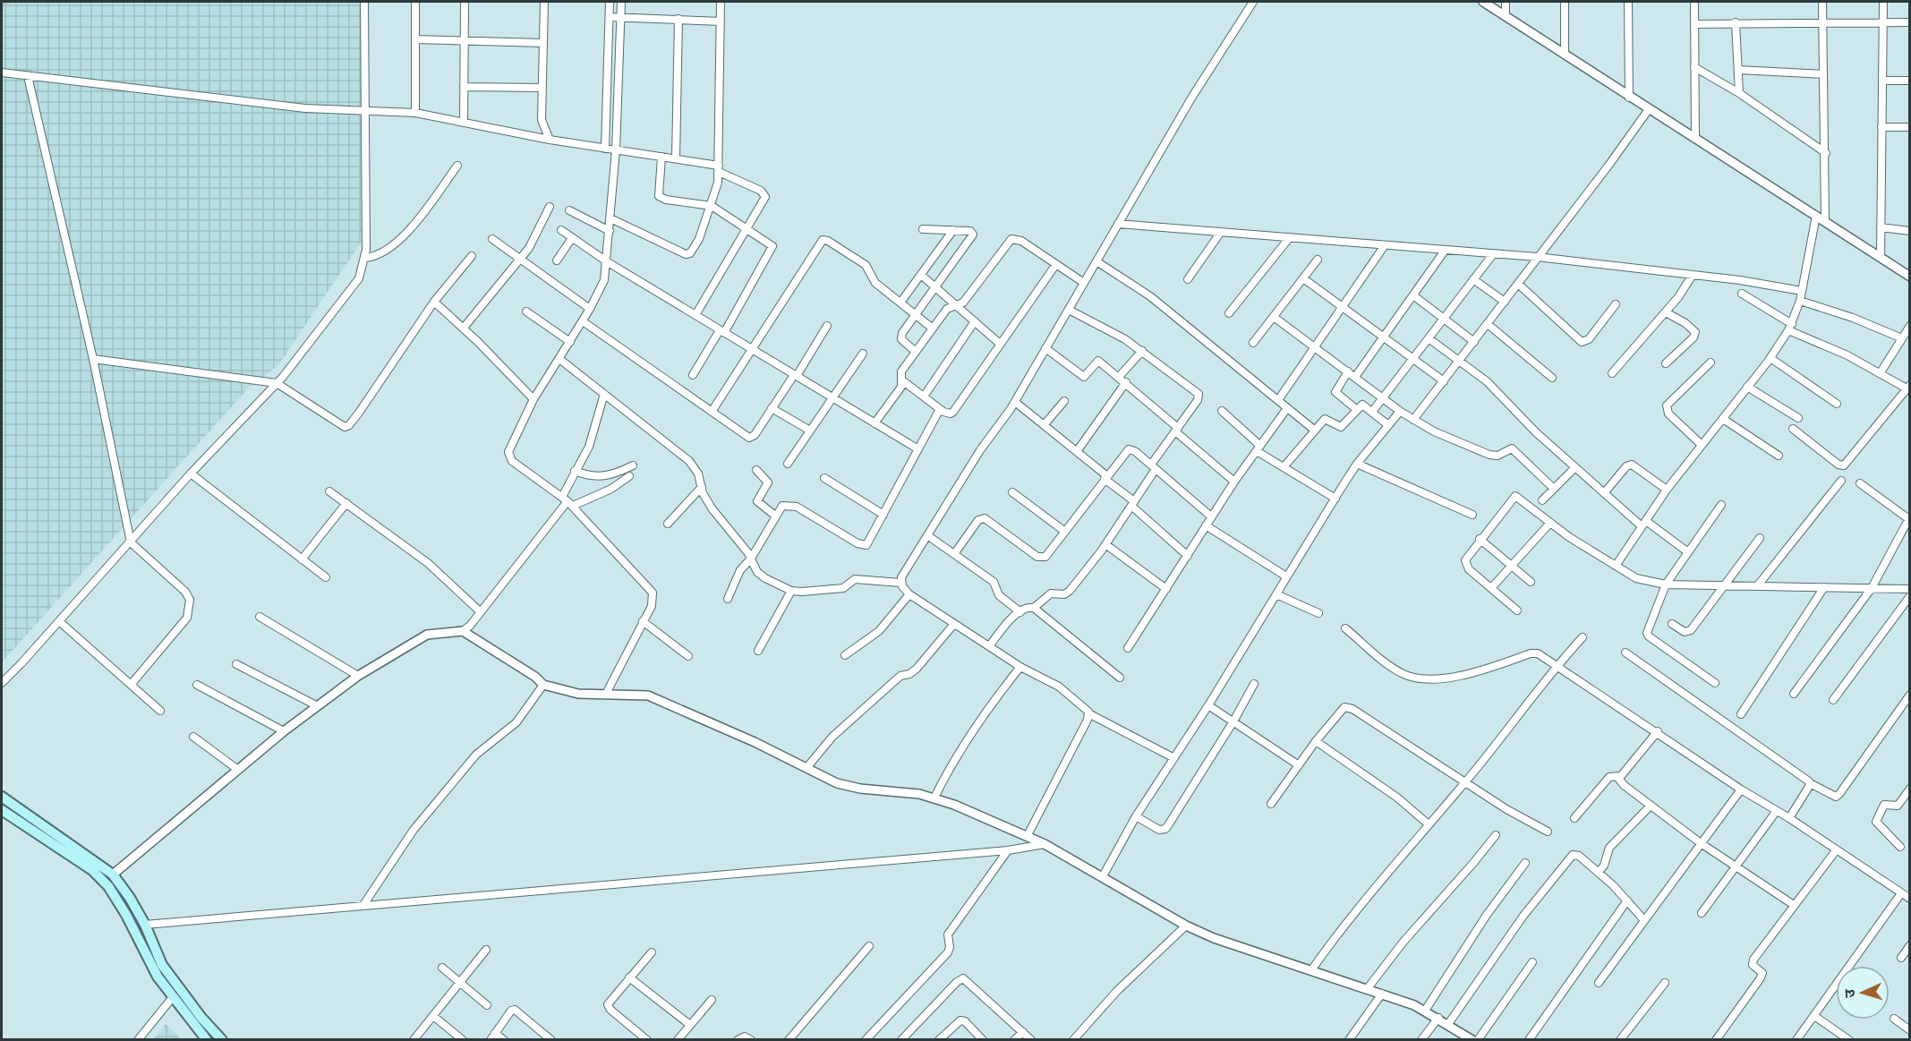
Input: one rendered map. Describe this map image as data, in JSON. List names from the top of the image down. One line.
{"north":"left"}
